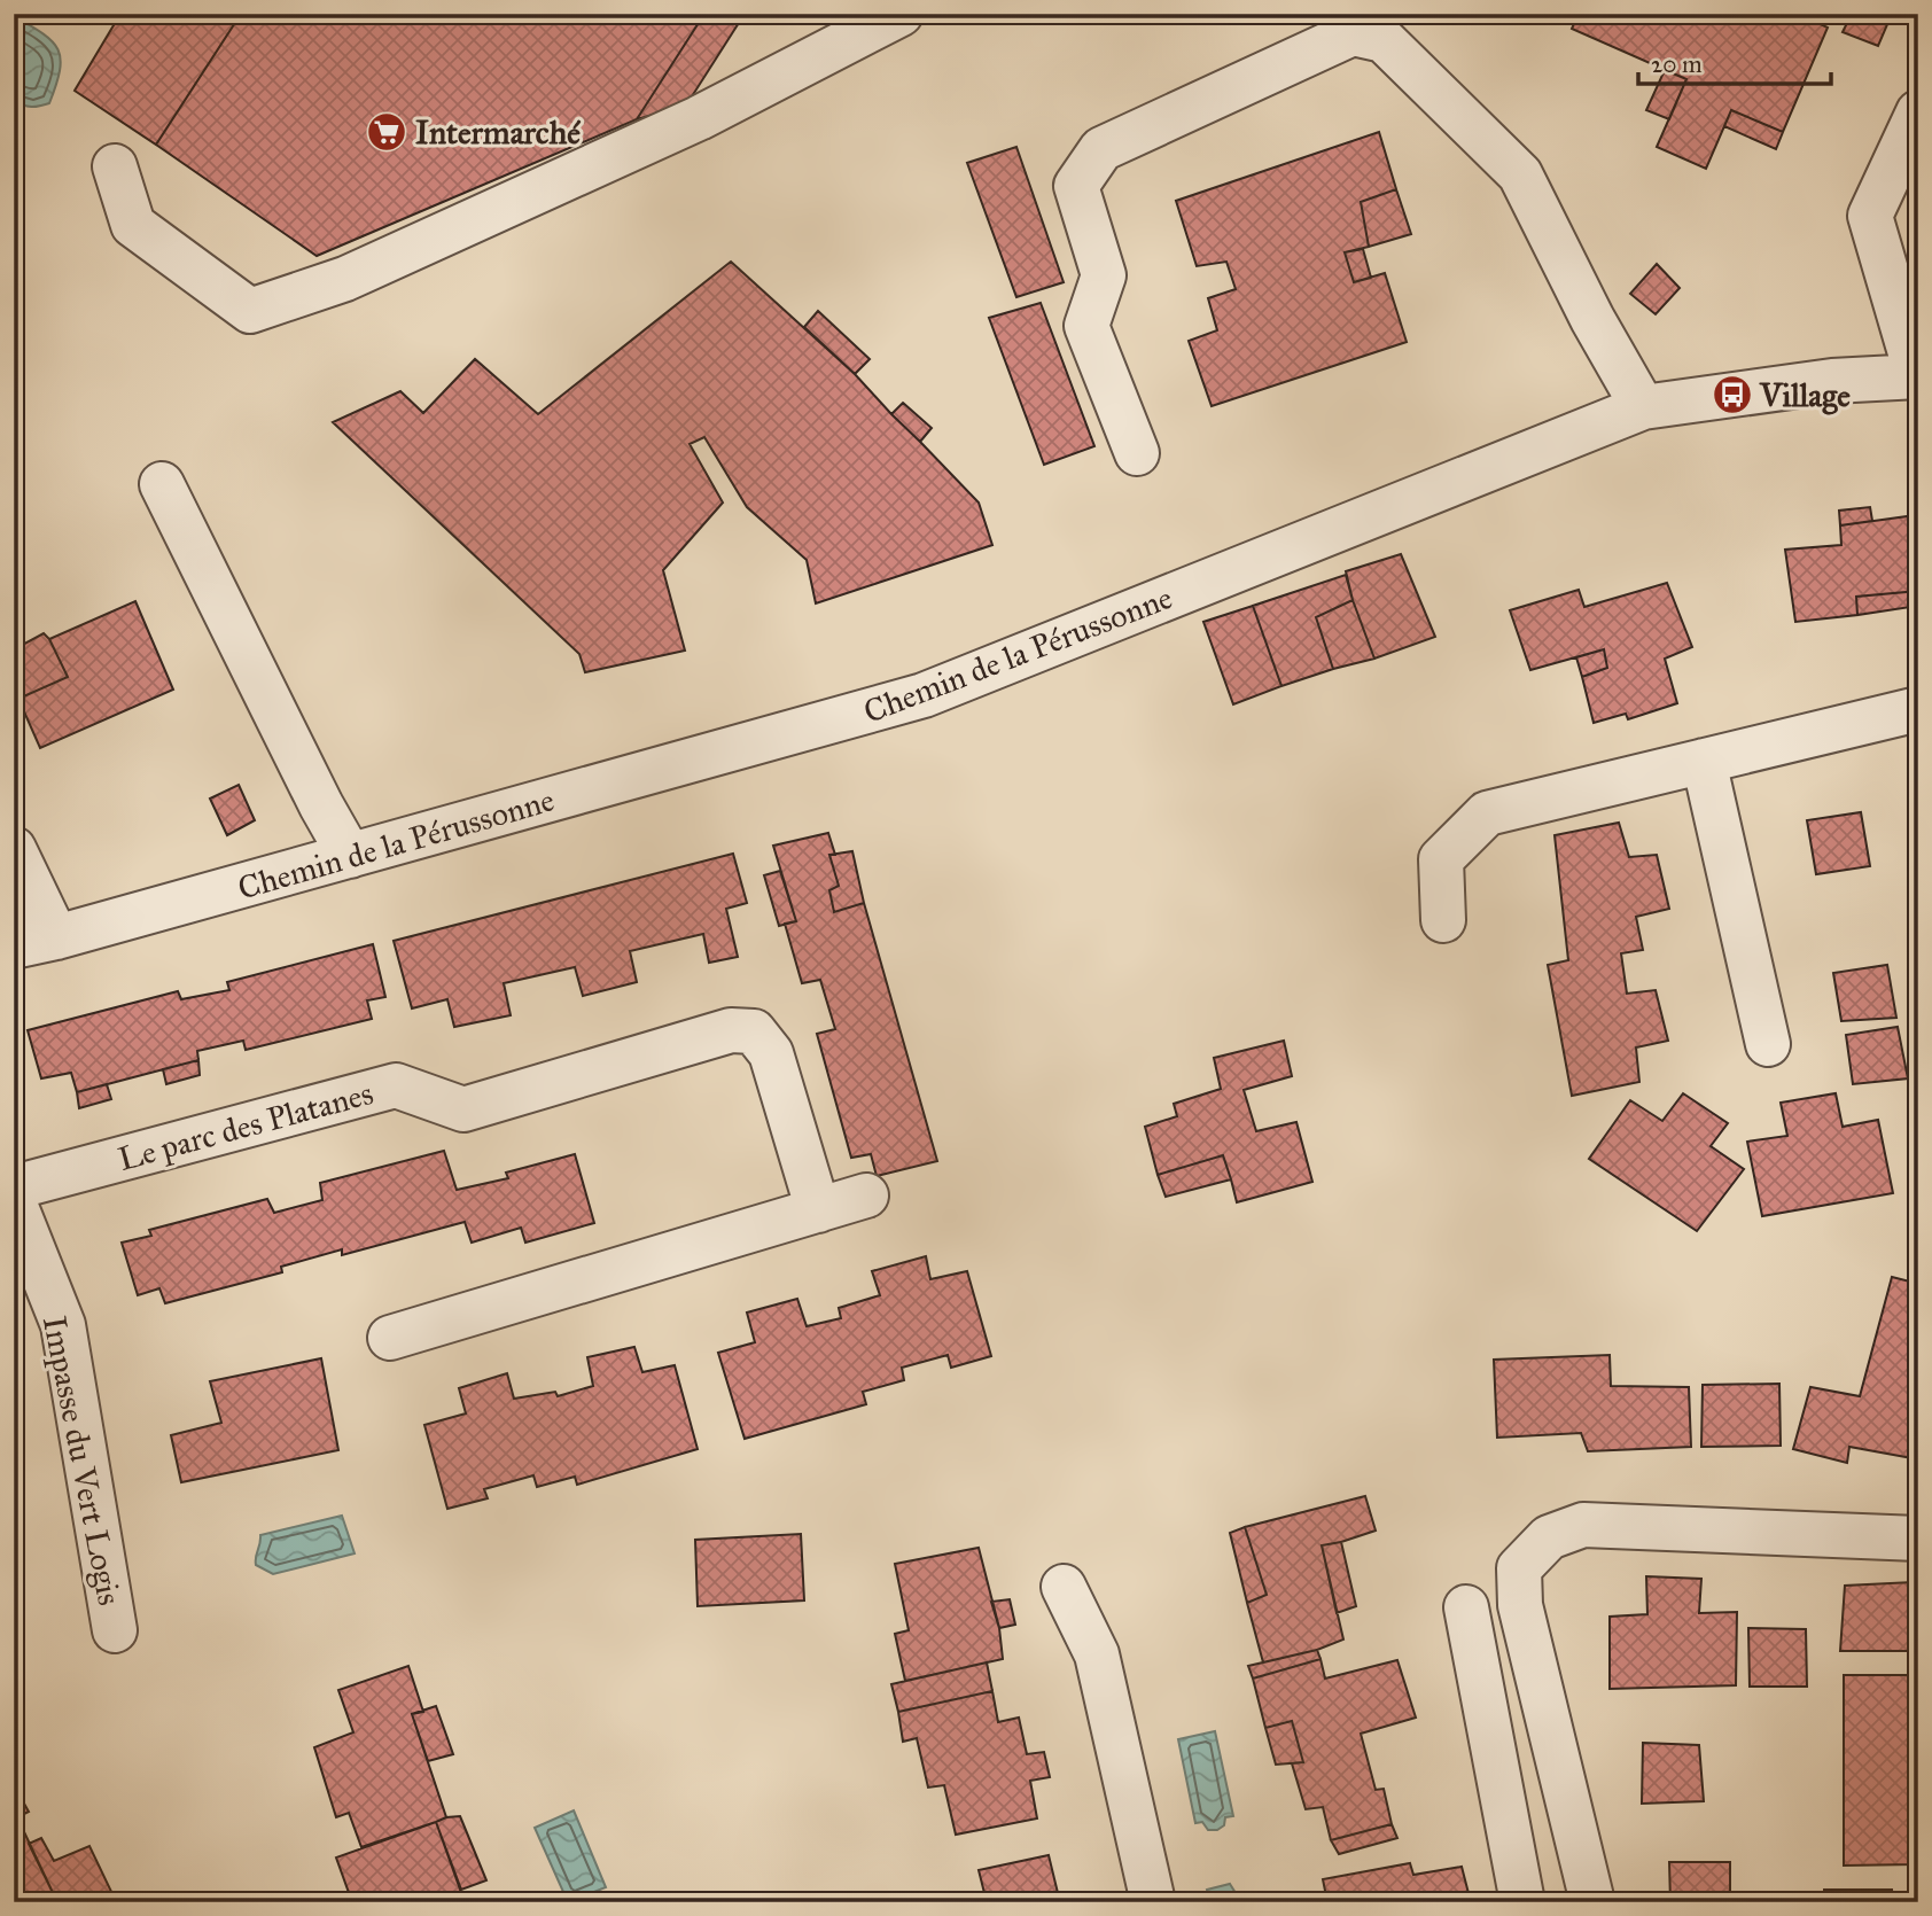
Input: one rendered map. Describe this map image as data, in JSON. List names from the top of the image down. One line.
{"streets":{"street":["Chemin de la Pérussonne","Le parc des Platanes","Impasse du Vert Logis"]},"places":{"supermarket":["Intermarché"],"bus stop":["Village"]},"scale_bar":"20 m"}
